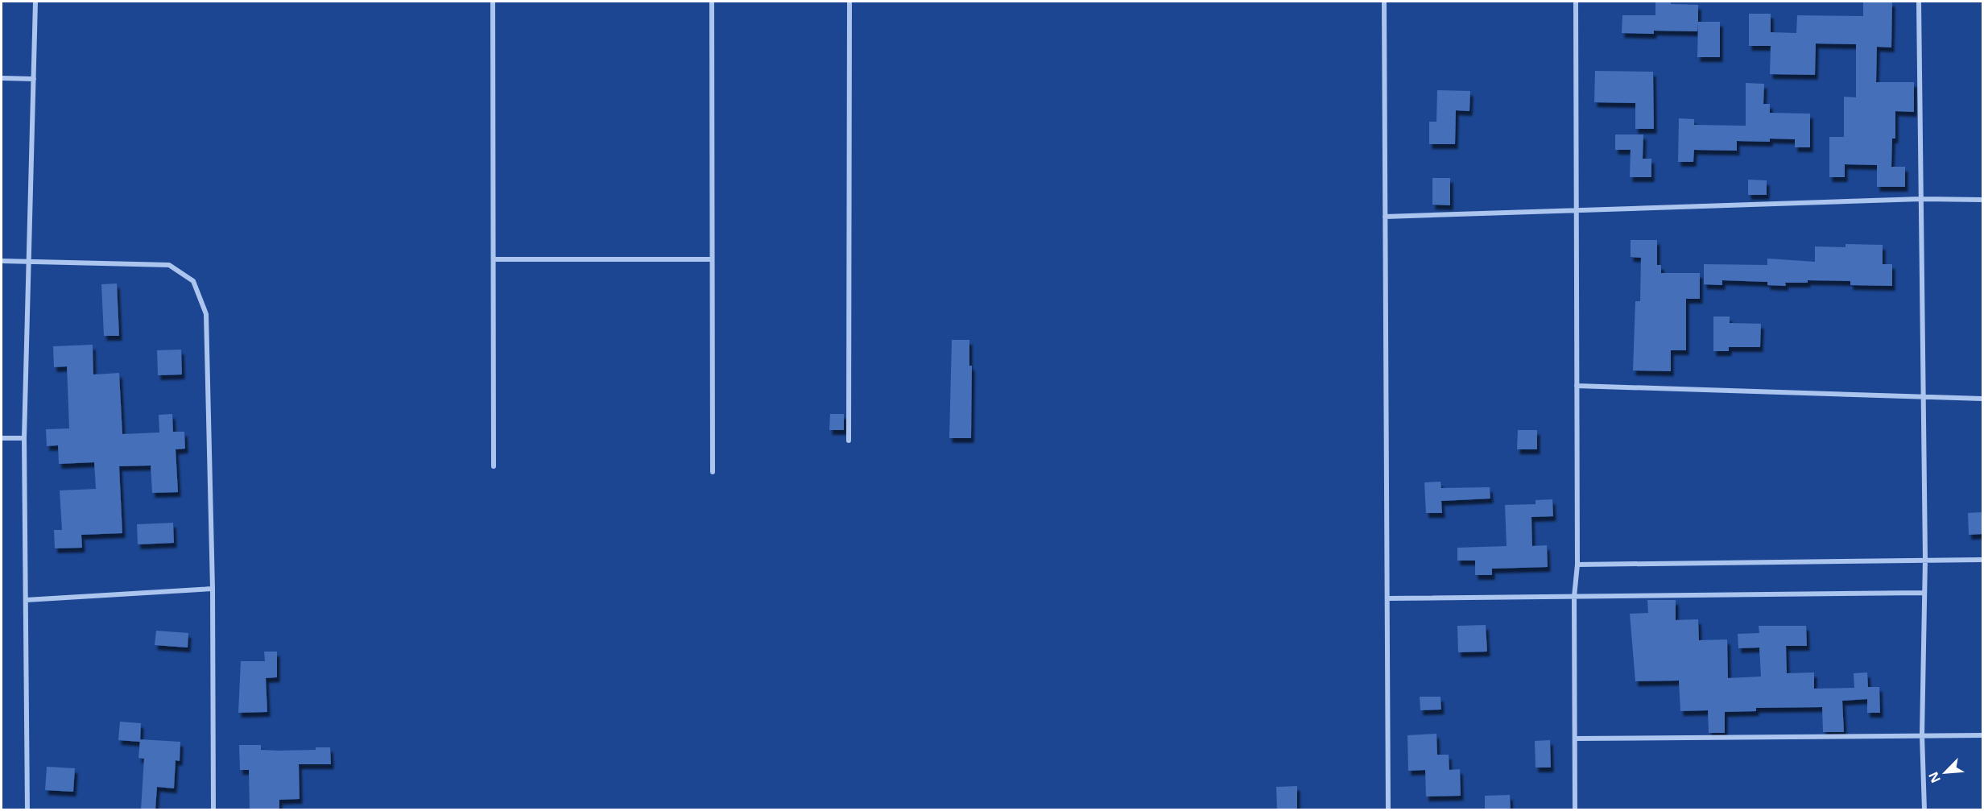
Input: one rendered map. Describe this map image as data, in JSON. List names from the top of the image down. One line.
{"north":"bottom left"}
